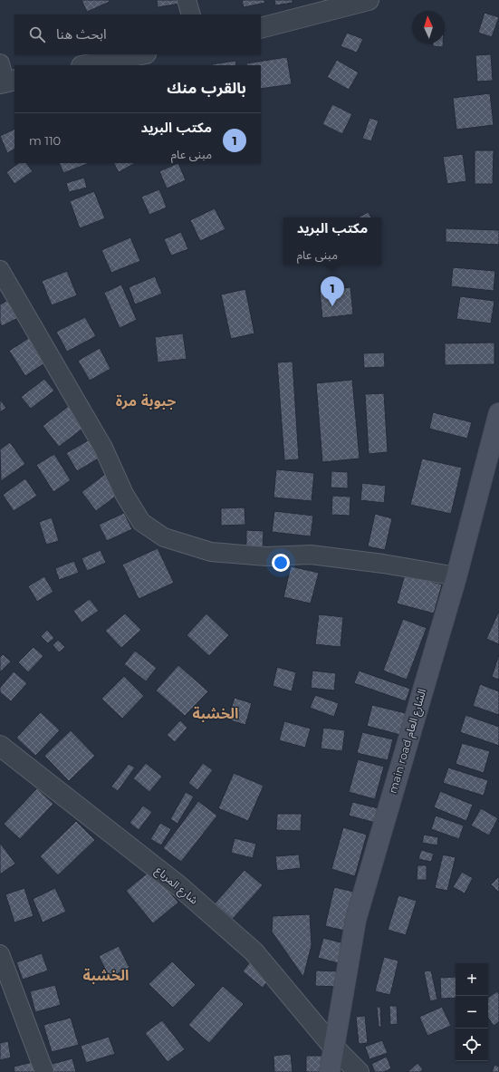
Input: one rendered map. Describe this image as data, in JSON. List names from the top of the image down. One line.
{"streets":{"main road":["main road الشارع العام"],"street":["شارع المرباع"]},"crossings":[["main road الشارع العام","شارع المرباع"]],"districts":["جبوبة مرة","الخشبة","الخشبة"],"north":"top","page":{"search":"ابحث هنا","heading":"بالقرب منك","list":[{"mark":"1","name":"مكتب البريد","note":"مبنى عام","value":"110 m"}],"popup":["مكتب البريد","مبنى عام"],"pins":"1","map_buttons":["+","−"]}}
